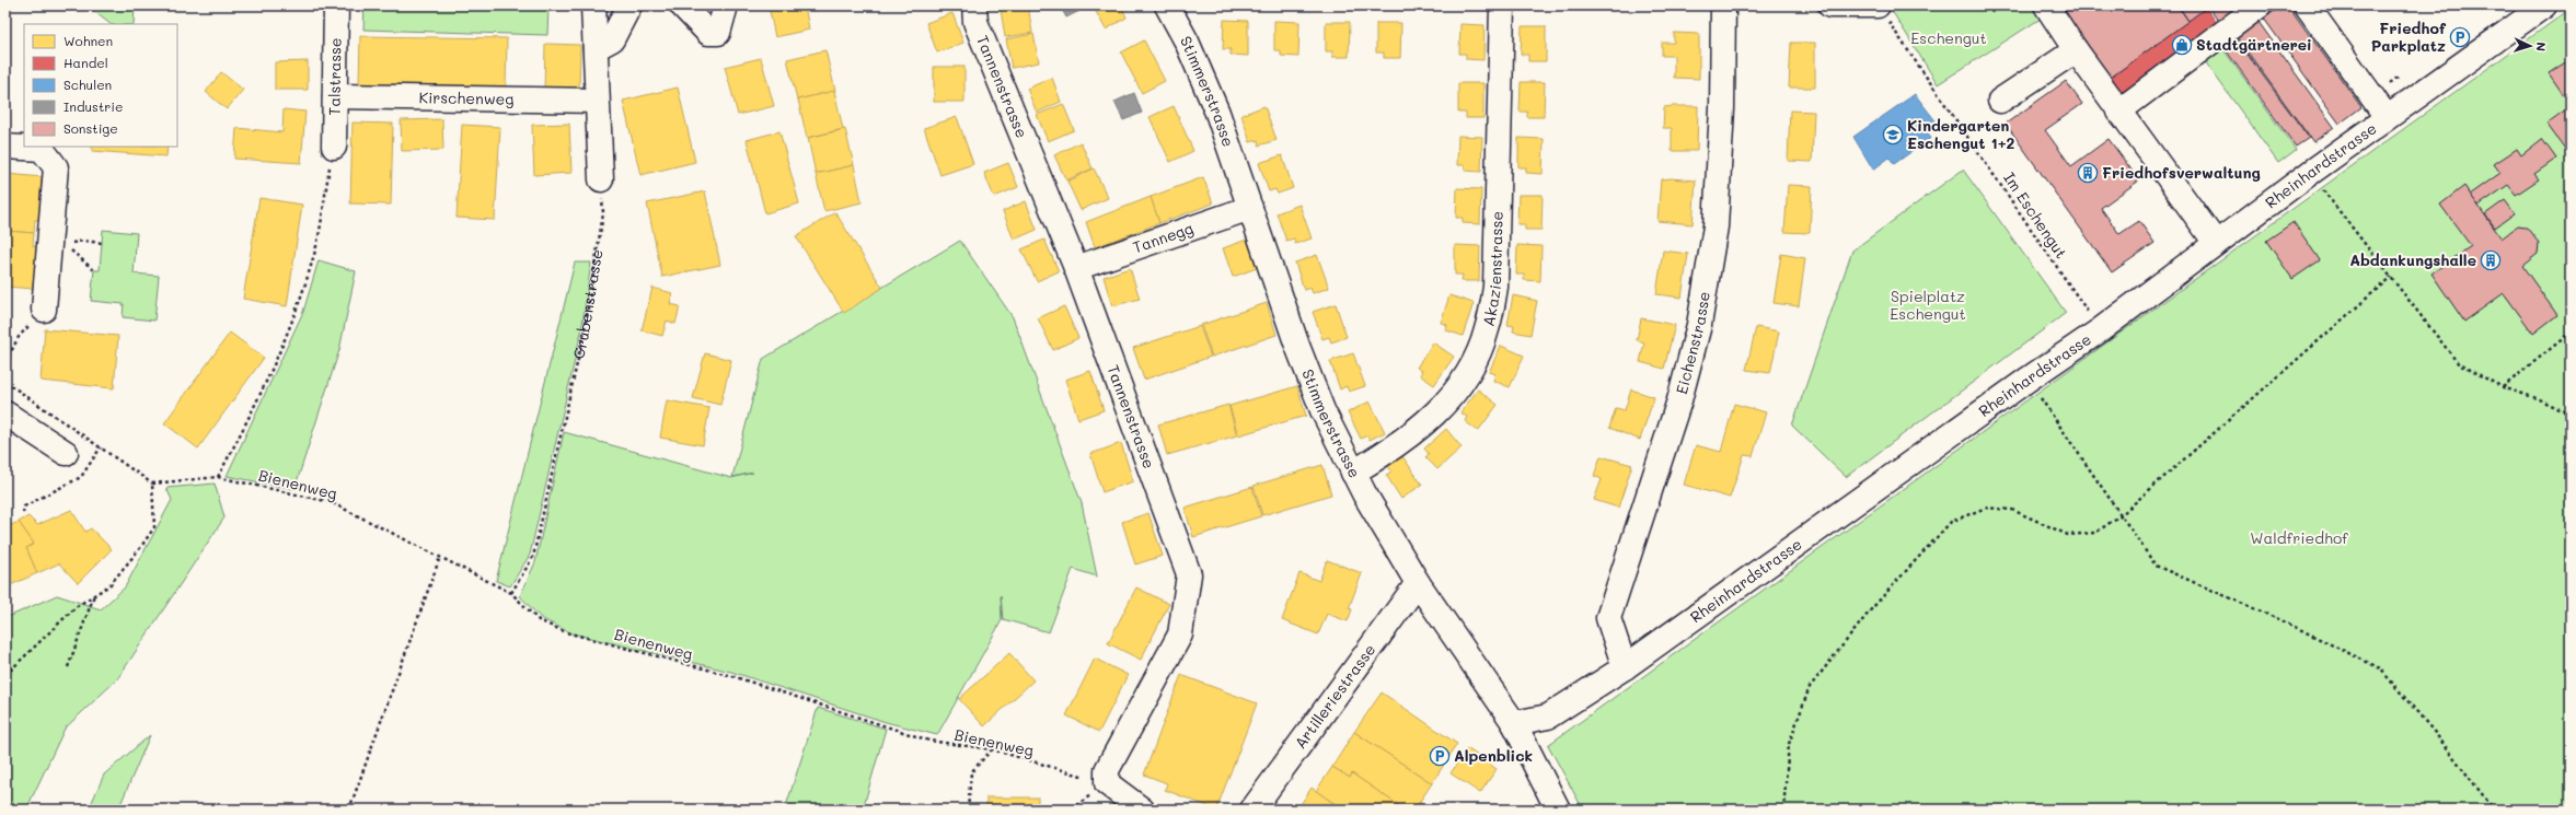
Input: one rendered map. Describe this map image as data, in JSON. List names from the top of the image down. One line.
{"streets":{"street":["Talstrasse","Tannenstrasse","Stimmerstrasse","Kirschenweg","Rheinhardstrasse","Tannegg","Akazienstrasse","Eichenstrasse","Artilleriestrasse"],"path":["Im Eschengut","Grubenstrasse","Bienenweg"]},"crossings":[["Talstrasse","Kirschenweg"],["Tannenstrasse","Tannegg"],["Tannenstrasse","Bienenweg"],["Stimmerstrasse","Rheinhardstrasse"],["Stimmerstrasse","Tannegg"],["Stimmerstrasse","Akazienstrasse"],["Stimmerstrasse","Artilleriestrasse"],["Rheinhardstrasse","Im Eschengut"],["Rheinhardstrasse","Eichenstrasse"],["Grubenstrasse","Bienenweg"]],"parks":["Eschengut","Spielplatz Eschengut","Waldfriedhof"],"places":{"parking":["Friedhof Parkplatz","Alpenblick"],"shop":["Stadtgärtnerei"],"school or university":["Kindergarten Eschengut 1+2"],"building":["Friedhofsverwaltung","Abdankungshalle"]},"legend":["Wohnen","Handel","Schulen","Industrie","Sonstige"],"north":"right"}
